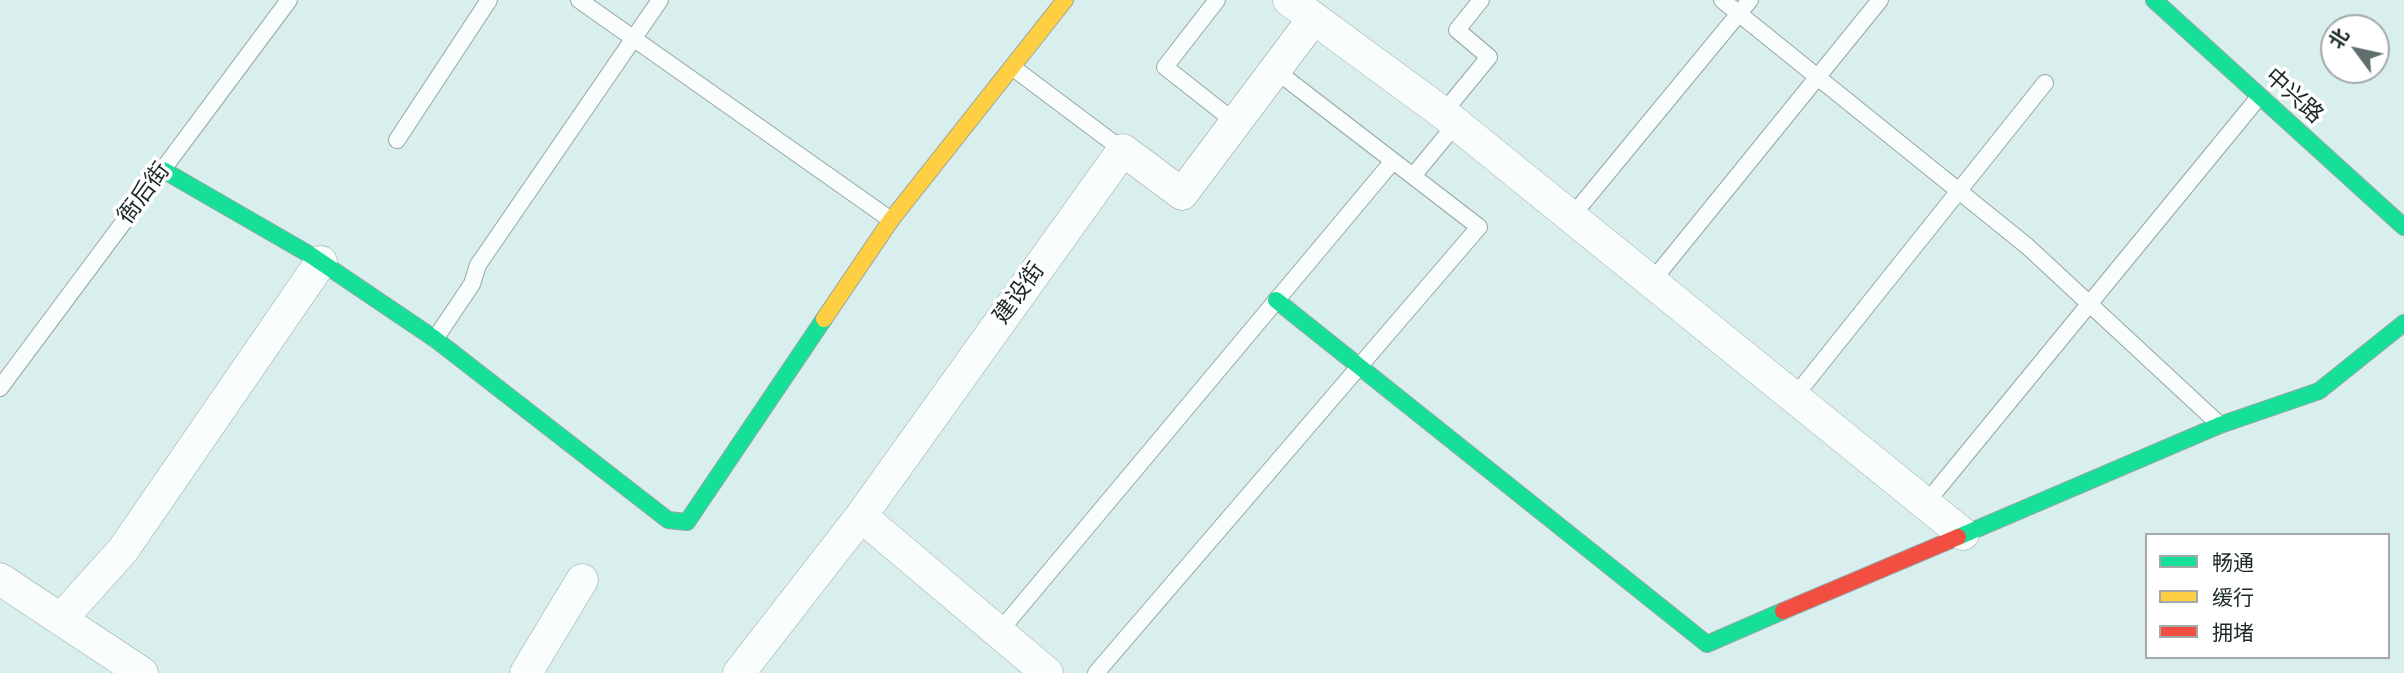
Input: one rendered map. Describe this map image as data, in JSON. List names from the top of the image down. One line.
{"streets":{"street":["中兴路","建设街"],"lane":["衙后街"]},"legend":["畅通","缓行","拥堵"],"north":"top left"}
